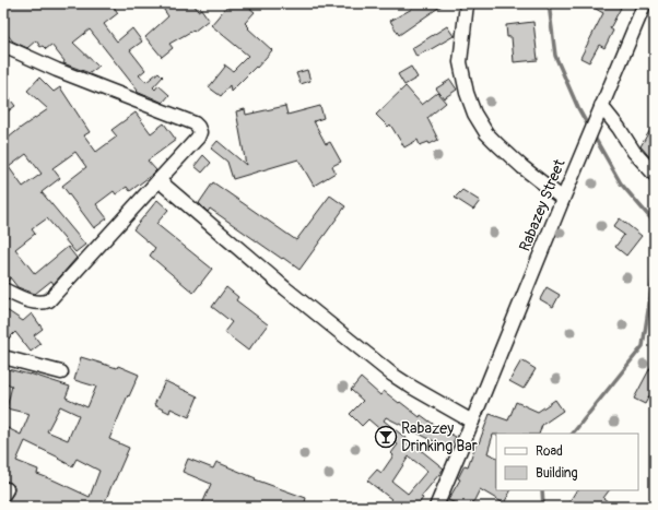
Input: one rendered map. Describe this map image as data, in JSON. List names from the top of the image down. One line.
{"streets":{"street":["Rabazey Street"]},"places":{"bar":["Rabazey Drinking Bar"]},"legend":["Road","Building"]}
